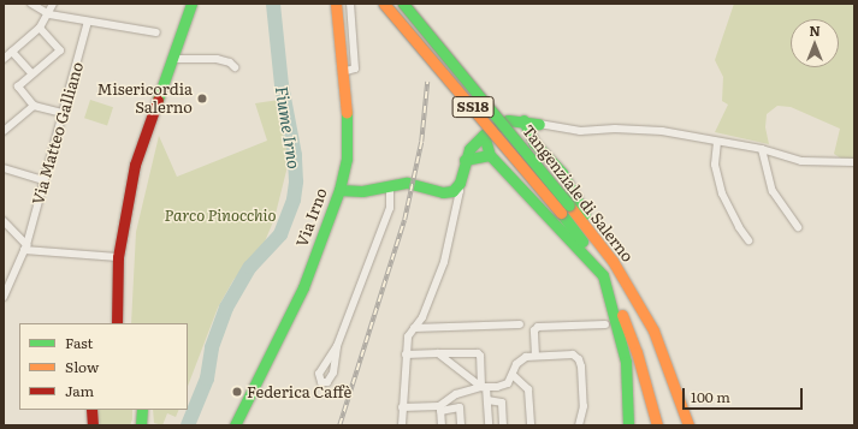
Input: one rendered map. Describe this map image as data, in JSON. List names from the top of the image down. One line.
{"streets":{"main road":["SS18","Tangenziale di Salerno","Via Irno"],"street":["Via Matteo Galliano"]},"water":["Fiume Irno"],"parks":["Parco Pinocchio"],"places":["Misericordia Salerno","Federica Caffè"],"legend":["Fast","Slow","Jam"],"scale_bar":"100 m","north":"top"}
